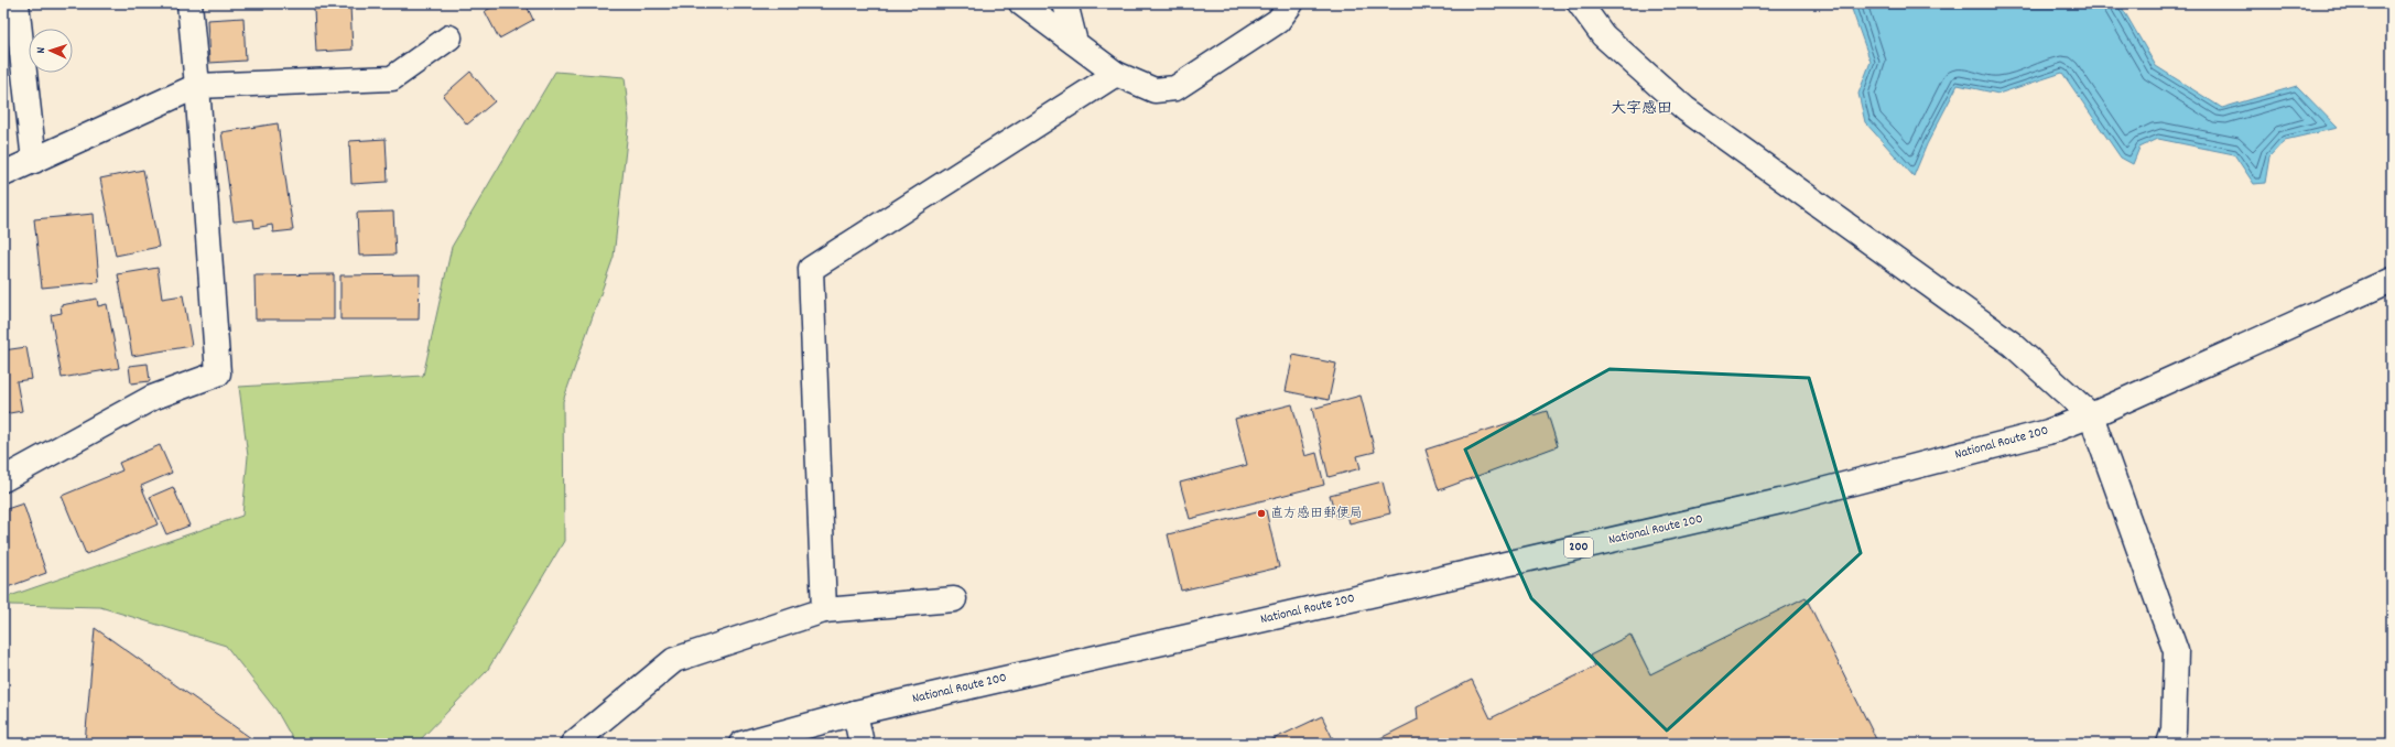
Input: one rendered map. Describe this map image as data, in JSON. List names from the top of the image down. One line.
{"streets":{"main road":["National Route 200","200"]},"districts":["大字感田"],"places":["直方感田郵便局"],"north":"left"}
